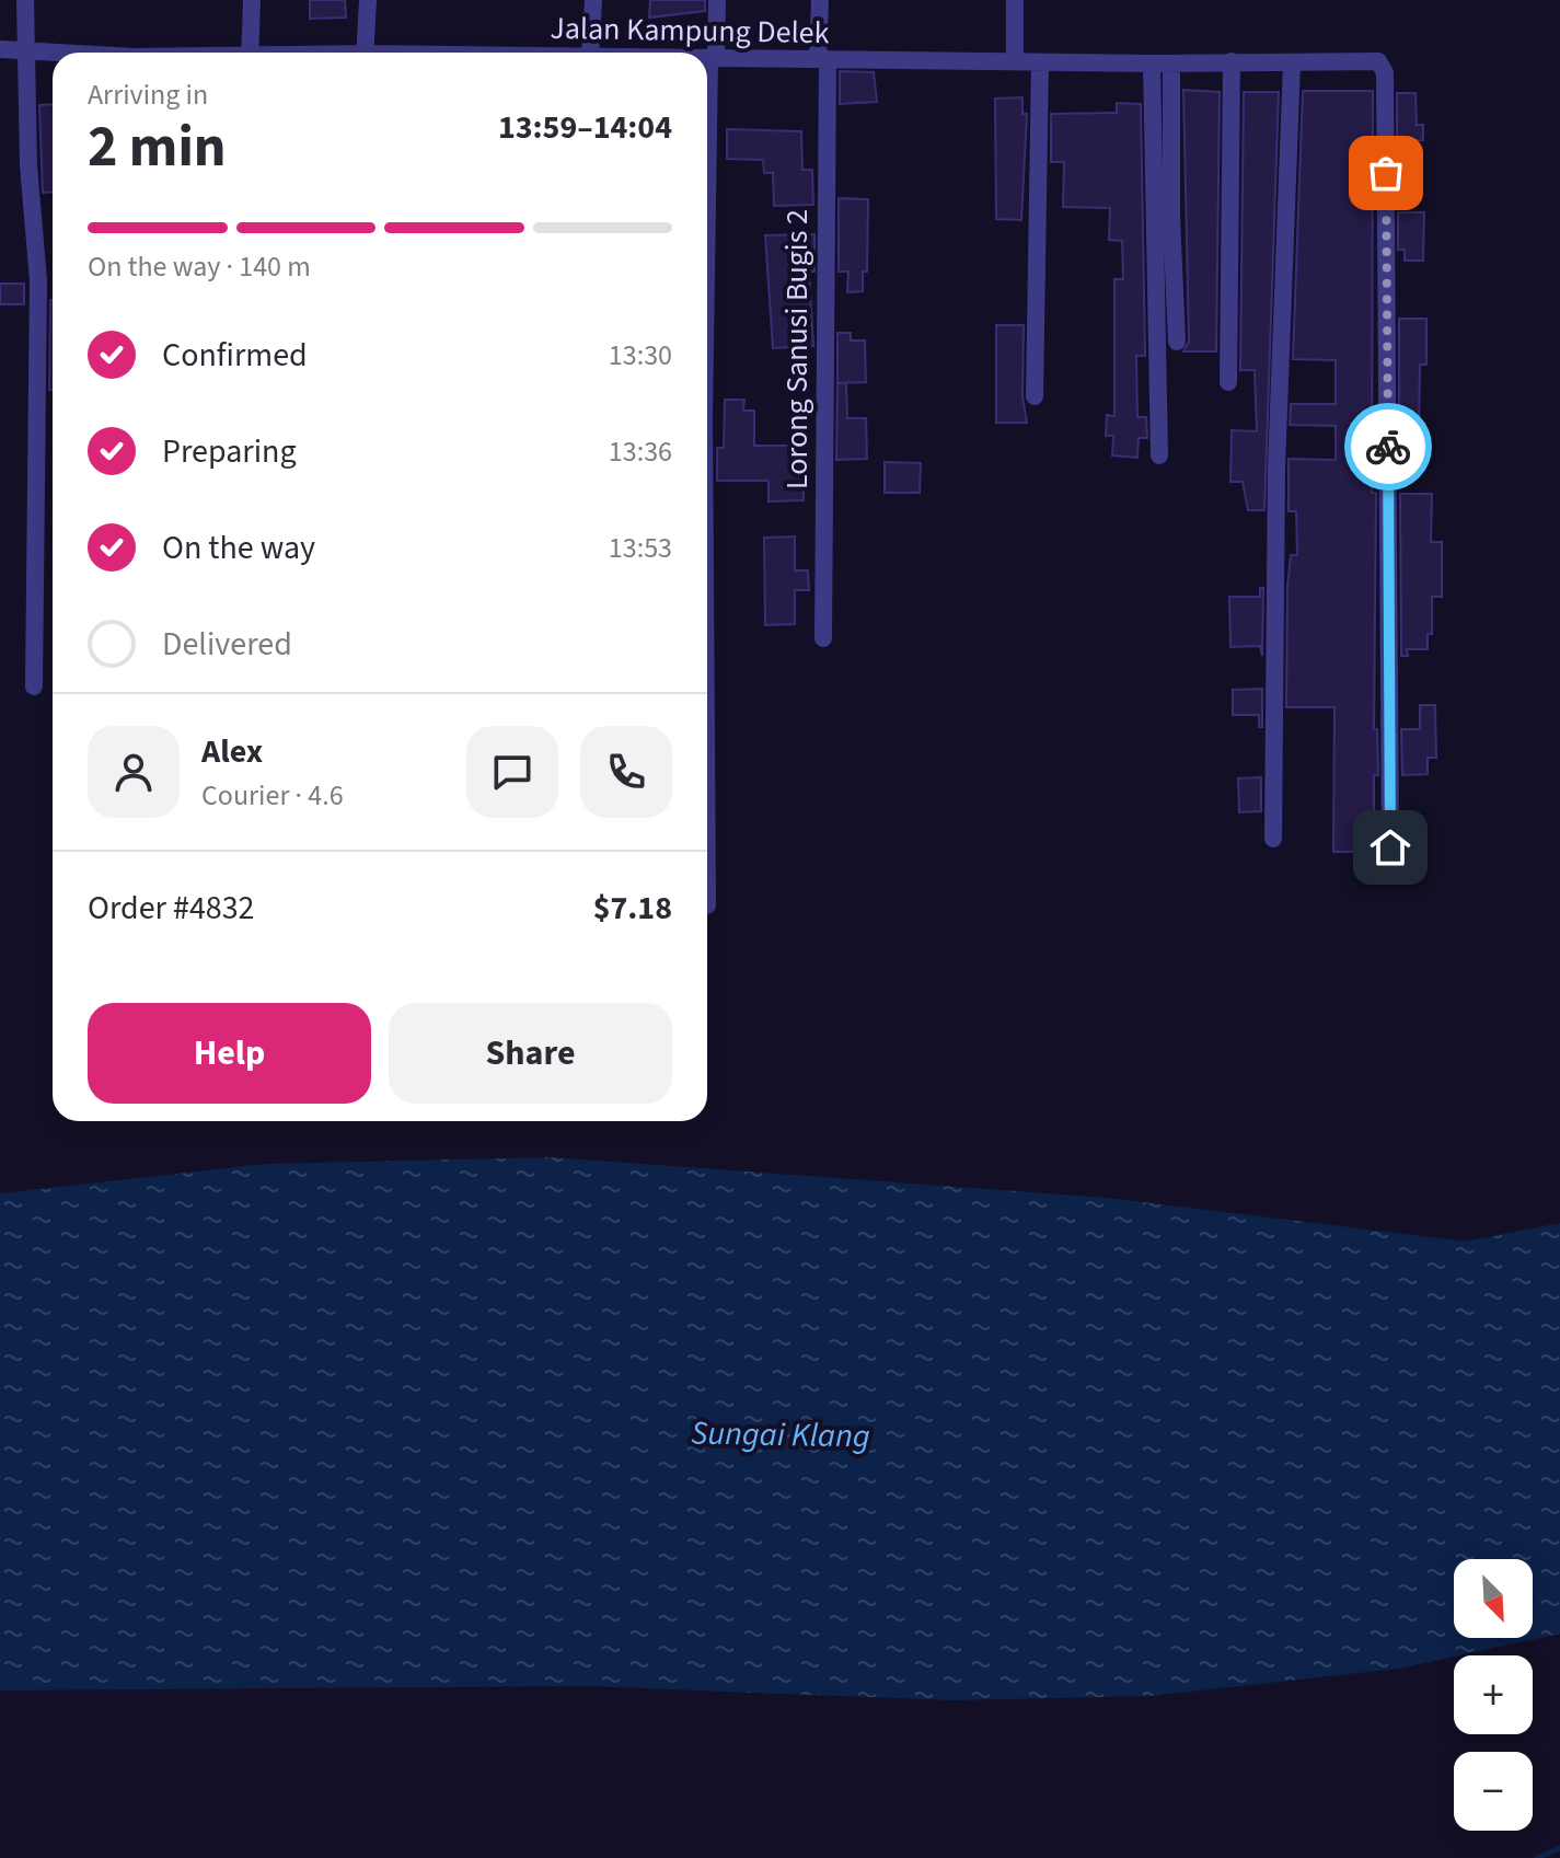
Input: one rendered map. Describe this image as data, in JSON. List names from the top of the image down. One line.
{"streets":{"street":["Jalan Kampung Delek","Lorong Sanusi Bugis 2"]},"crossings":[["Jalan Kampung Delek","Lorong Sanusi Bugis 2"]],"water":["Sungai Klang"],"north":"bottom right","page":{"heading":["2 min","Arriving in","13:59–14:04"],"panel":["Alex","Courier · 4.6","Order #4832","$7.18"],"bar":"On the way · 140 m","list":[["Confirmed","13:30"],["Preparing","13:36"],["On the way","13:53"],"Delivered"],"buttons":["Help","Share"],"map_buttons":["+","−"]}}
